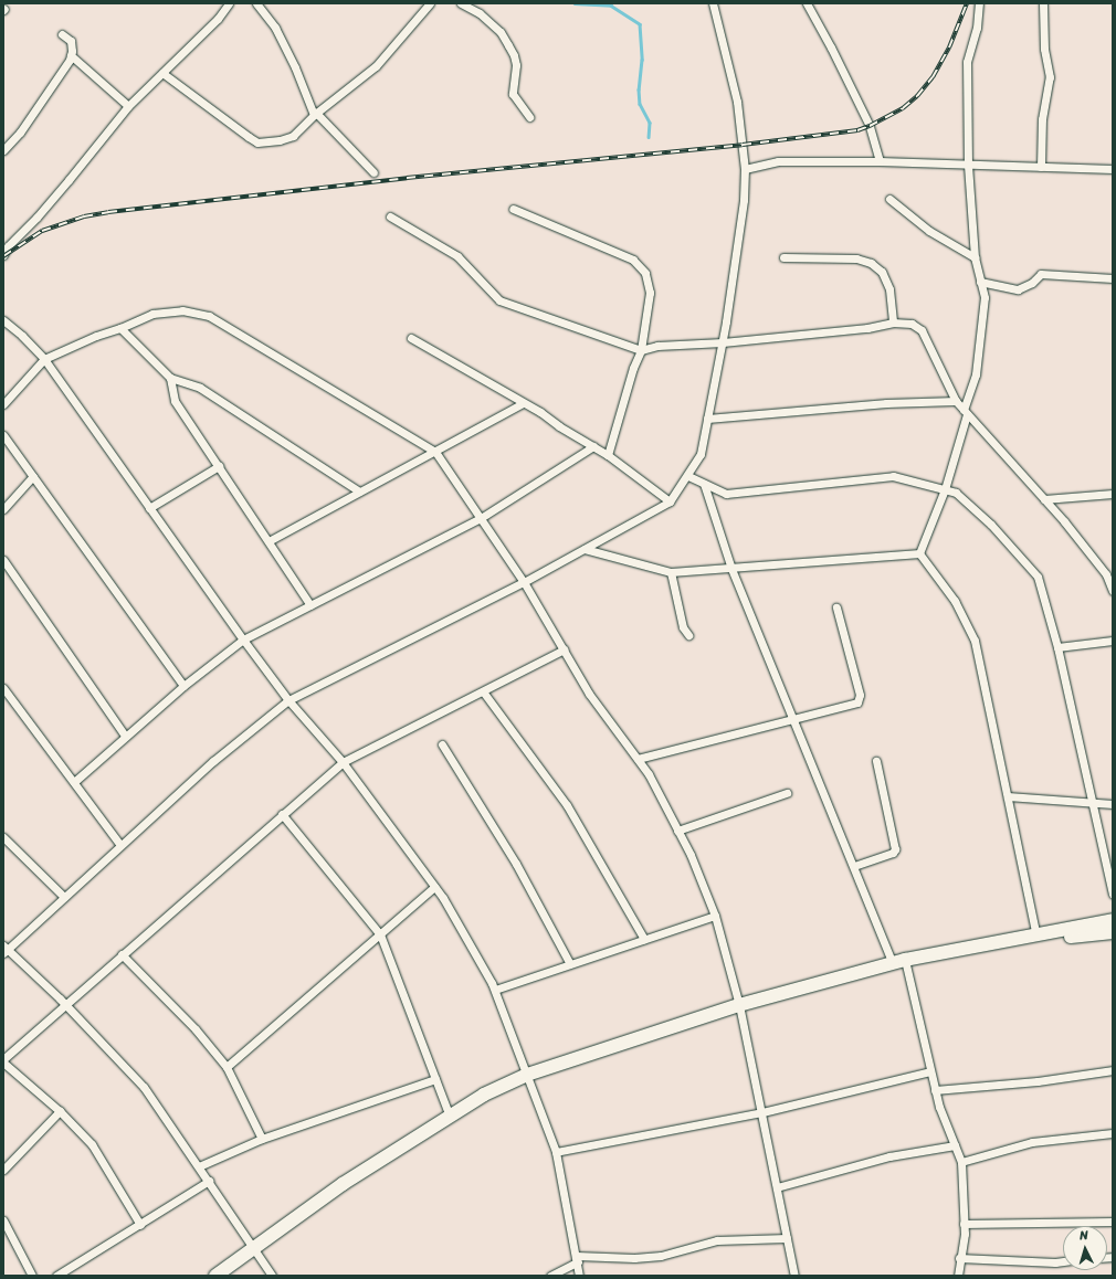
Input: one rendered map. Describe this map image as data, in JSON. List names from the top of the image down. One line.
{"north":"top"}
